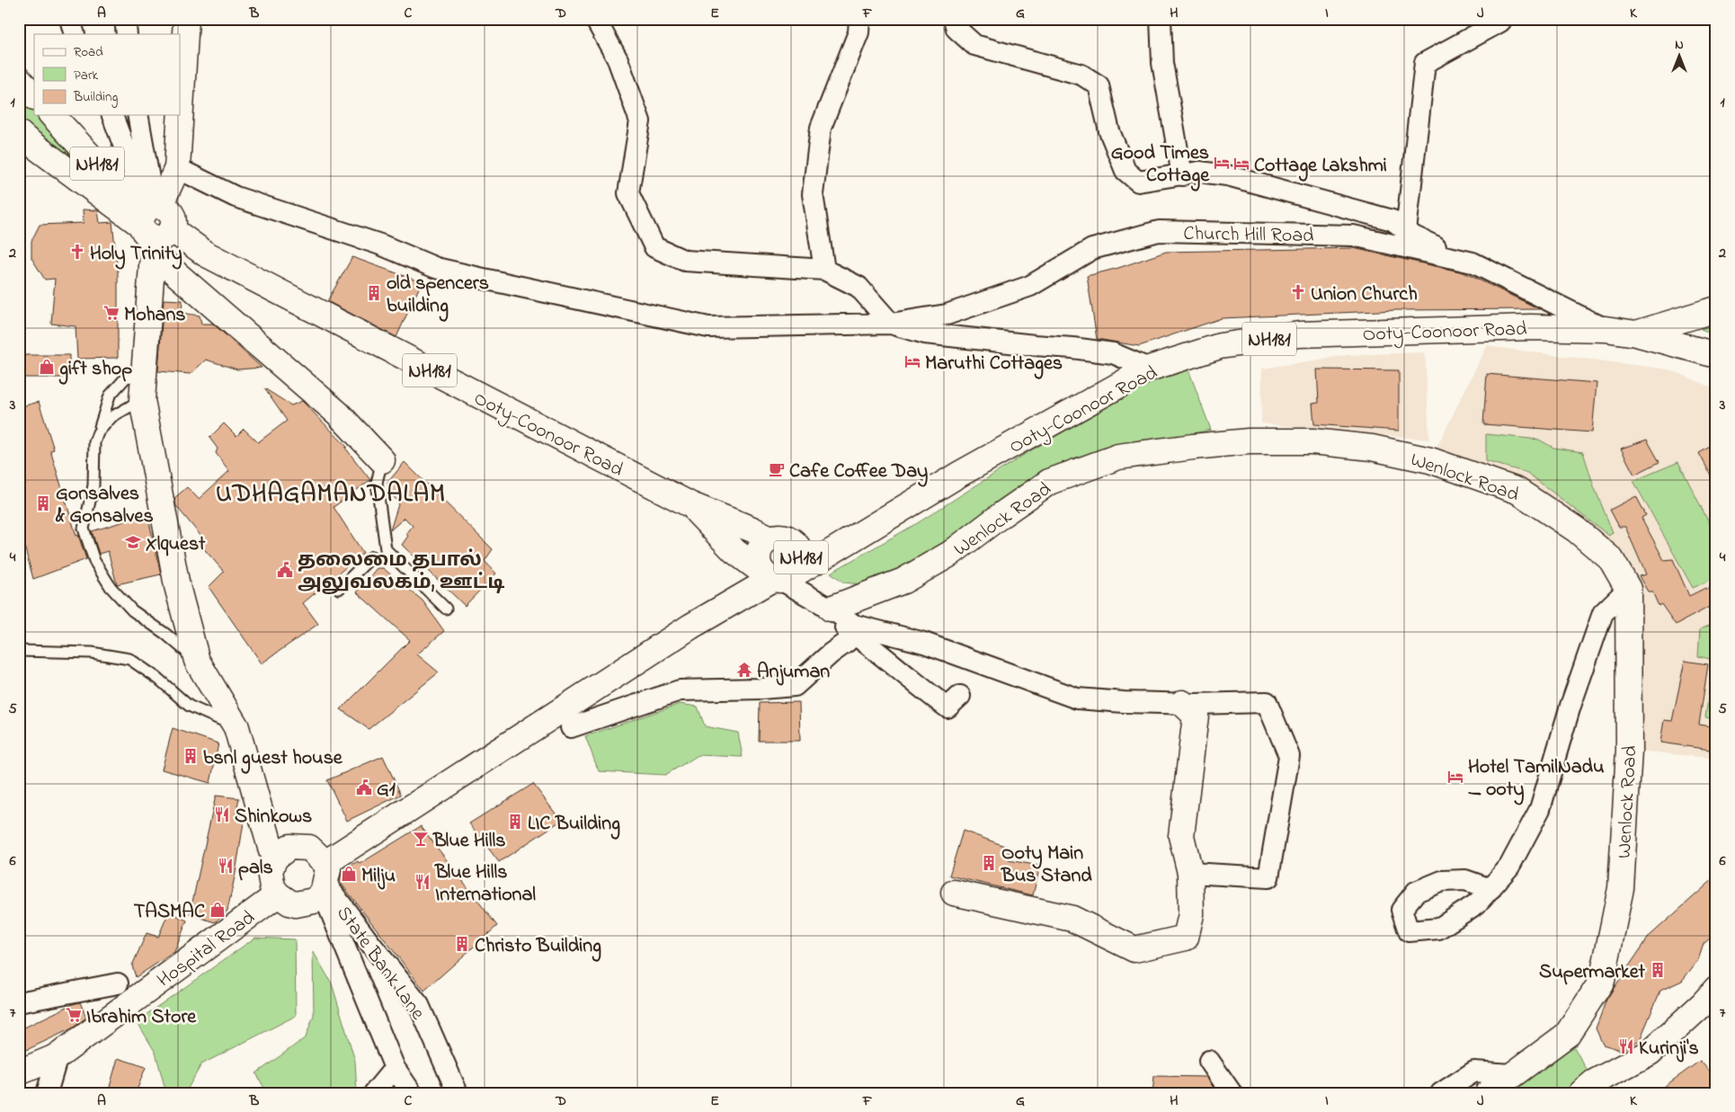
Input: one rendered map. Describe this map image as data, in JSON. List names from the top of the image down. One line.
{"streets":{"main road":["NH181","Ooty-Coonoor Road","Wenlock Road","Hospital Road"],"street":["Church Hill Road","State Bank Lane"]},"crossings":[["NH181","Ooty-Coonoor Road"],["Church Hill Road","Ooty-Coonoor Road"],["Hospital Road","State Bank Lane"]],"districts":["UDHAGAMANDALAM"],"places":{"hotel":["Good Times Cottage","Cottage Lakshmi","Maruthi Cottages","Hotel TamilNadu _ ooty"],"church":["Holy Trinity","Union Church"],"building":["old spencers building","Gonsalves & Gonsalves","bsnl guest house","LIC Building","Ooty Main Bus Stand","Christo Building","Supermarket"],"supermarket":["Mohans","Ibrahim Store"],"shop":["gift shop","Milju","TASMAC"],"cafe":["Cafe Coffee Day"],"school or university":["Xlquest"],"public building":["தலைமை தபால் அலுவலகம், ஊட்டி","G1"],"temple":["Anjuman"],"restaurant":["Shinkows","pals","Blue Hills International","Kurinji's"],"bar":["Blue Hills"]},"legend":["Road","Park","Building"],"north":"top","grid":{"columns":["A","B","C","D","E","F","G","H","I","J","K"],"rows":["1","2","3","4","5","6","7"]}}
